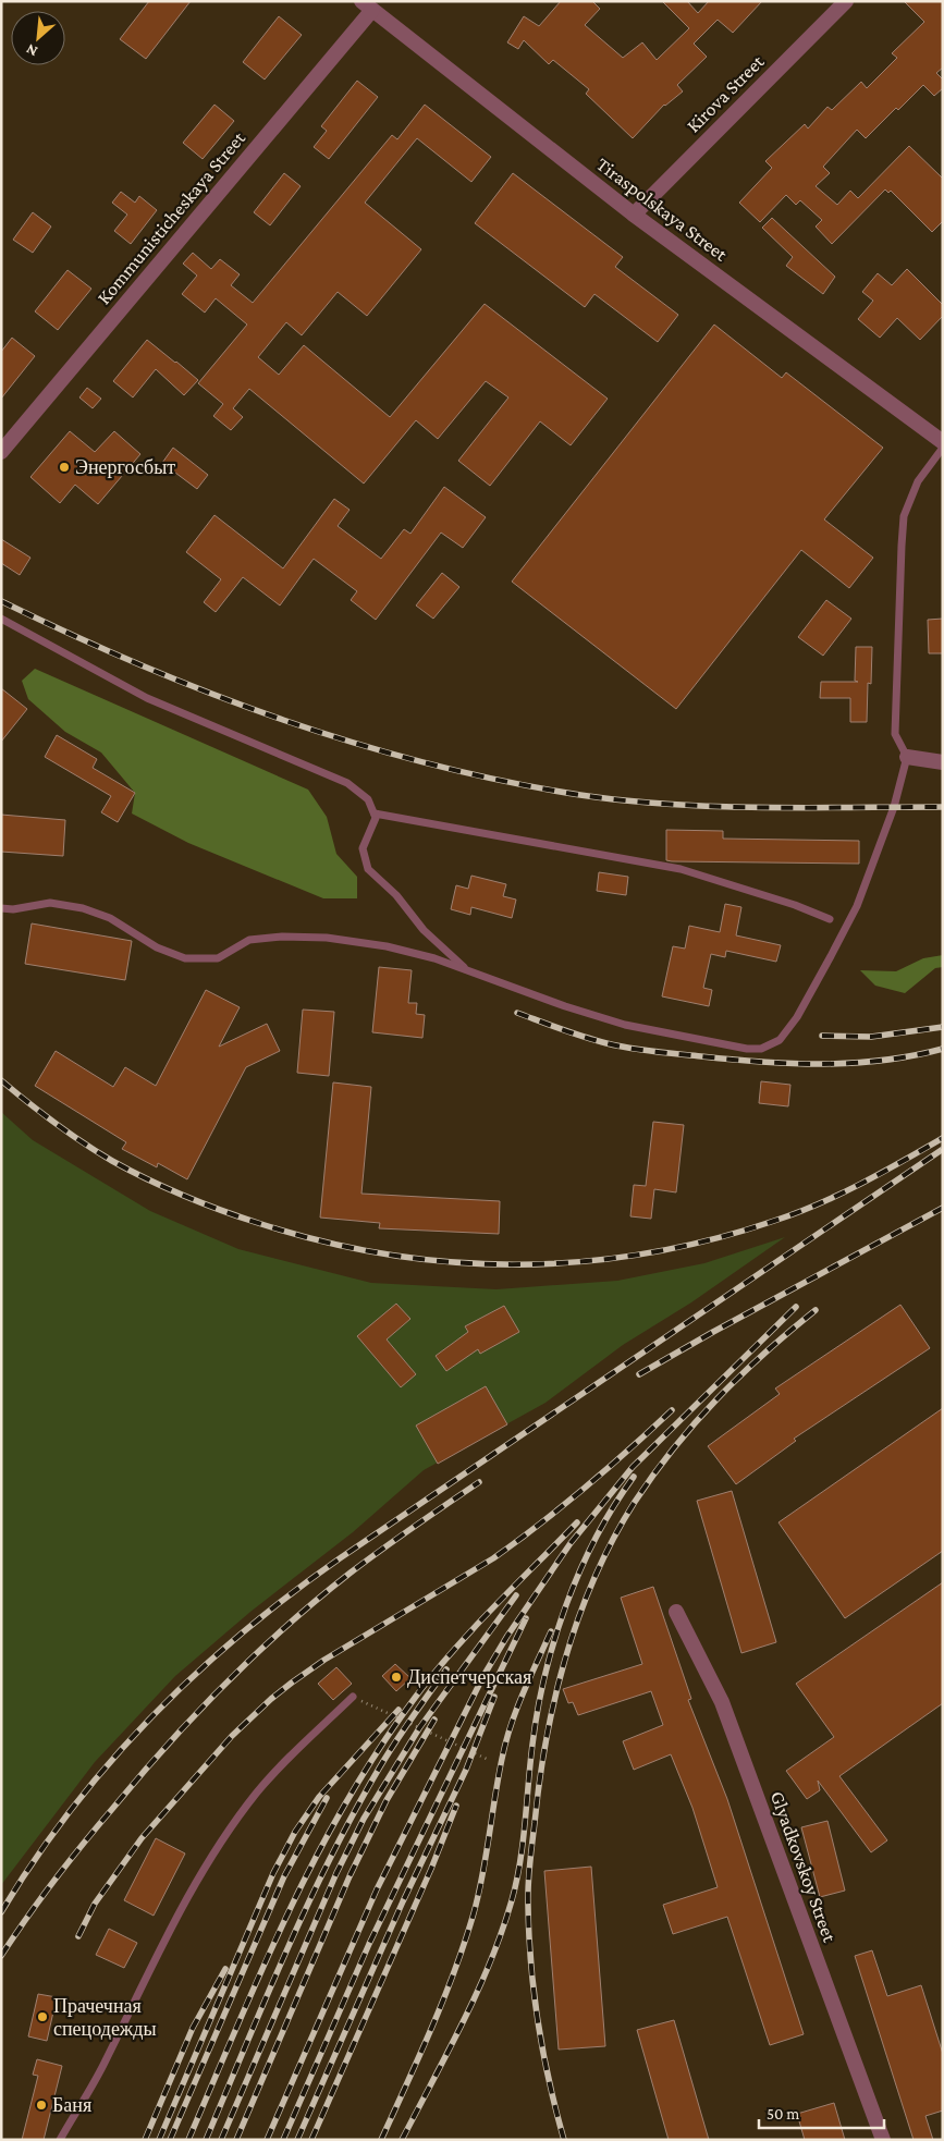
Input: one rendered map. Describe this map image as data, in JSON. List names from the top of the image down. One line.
{"streets":{"street":["Kirova Street","Tiraspolskaya Street","Kommunisticheskaya Street","Glyadkovskoy Street"]},"crossings":[["Kirova Street","Tiraspolskaya Street"],["Tiraspolskaya Street","Kommunisticheskaya Street"]],"places":["Энергосбыт","Диспетчерская","Прачечная спецодежды","Баня"],"scale_bar":"50 m","north":"bottom left"}
